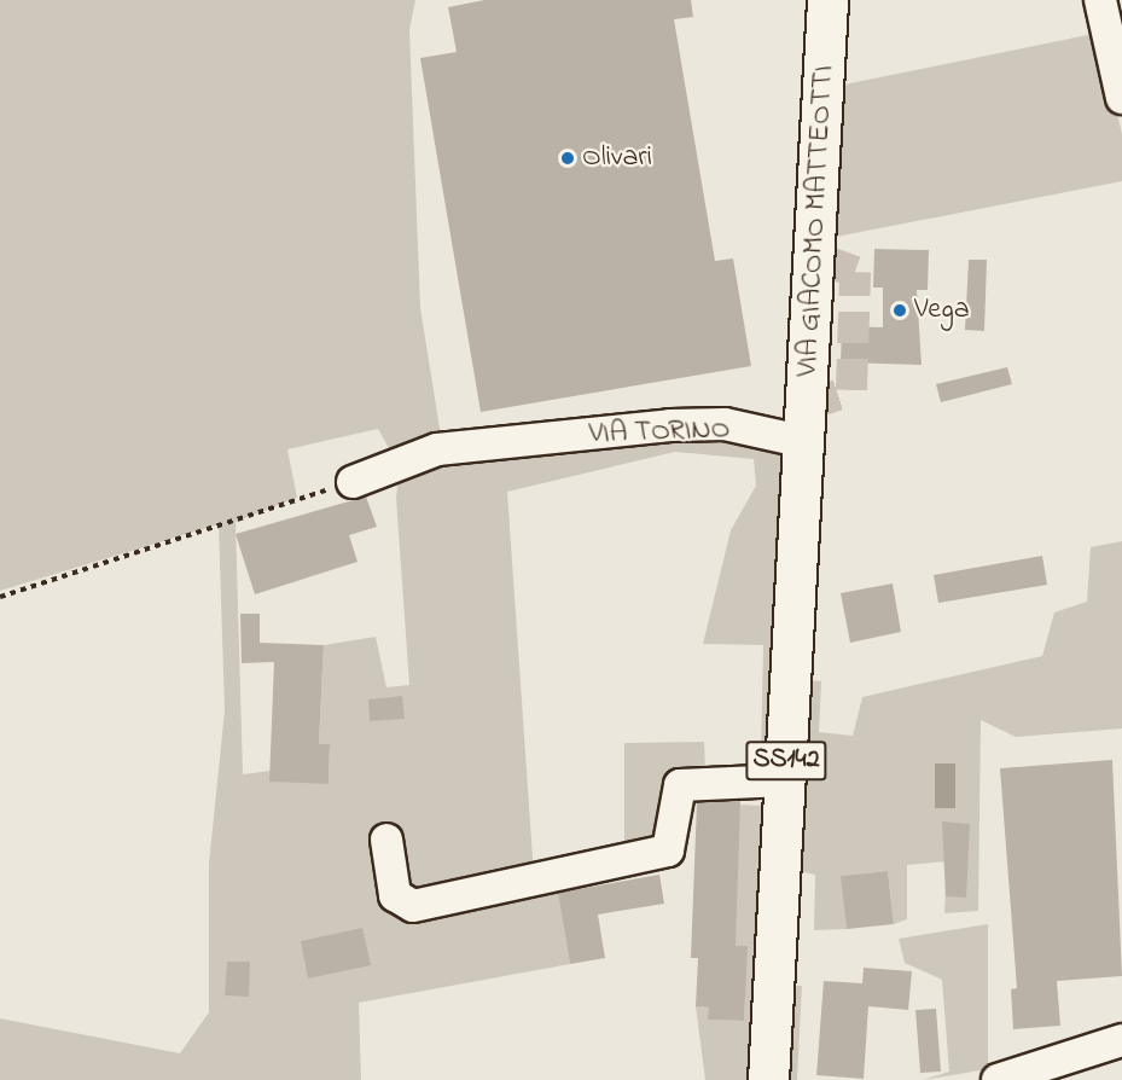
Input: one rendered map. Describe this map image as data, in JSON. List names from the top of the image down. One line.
{"streets":{"main road":["VIA GIACOMO MATTEOTTI","SS142"],"street":["VIA TORINO"]},"crossings":[["VIA GIACOMO MATTEOTTI","VIA TORINO"],["VIA GIACOMO MATTEOTTI","SS142"],["VIA TORINO","SS142"]],"places":["Olivari","Vega"]}
